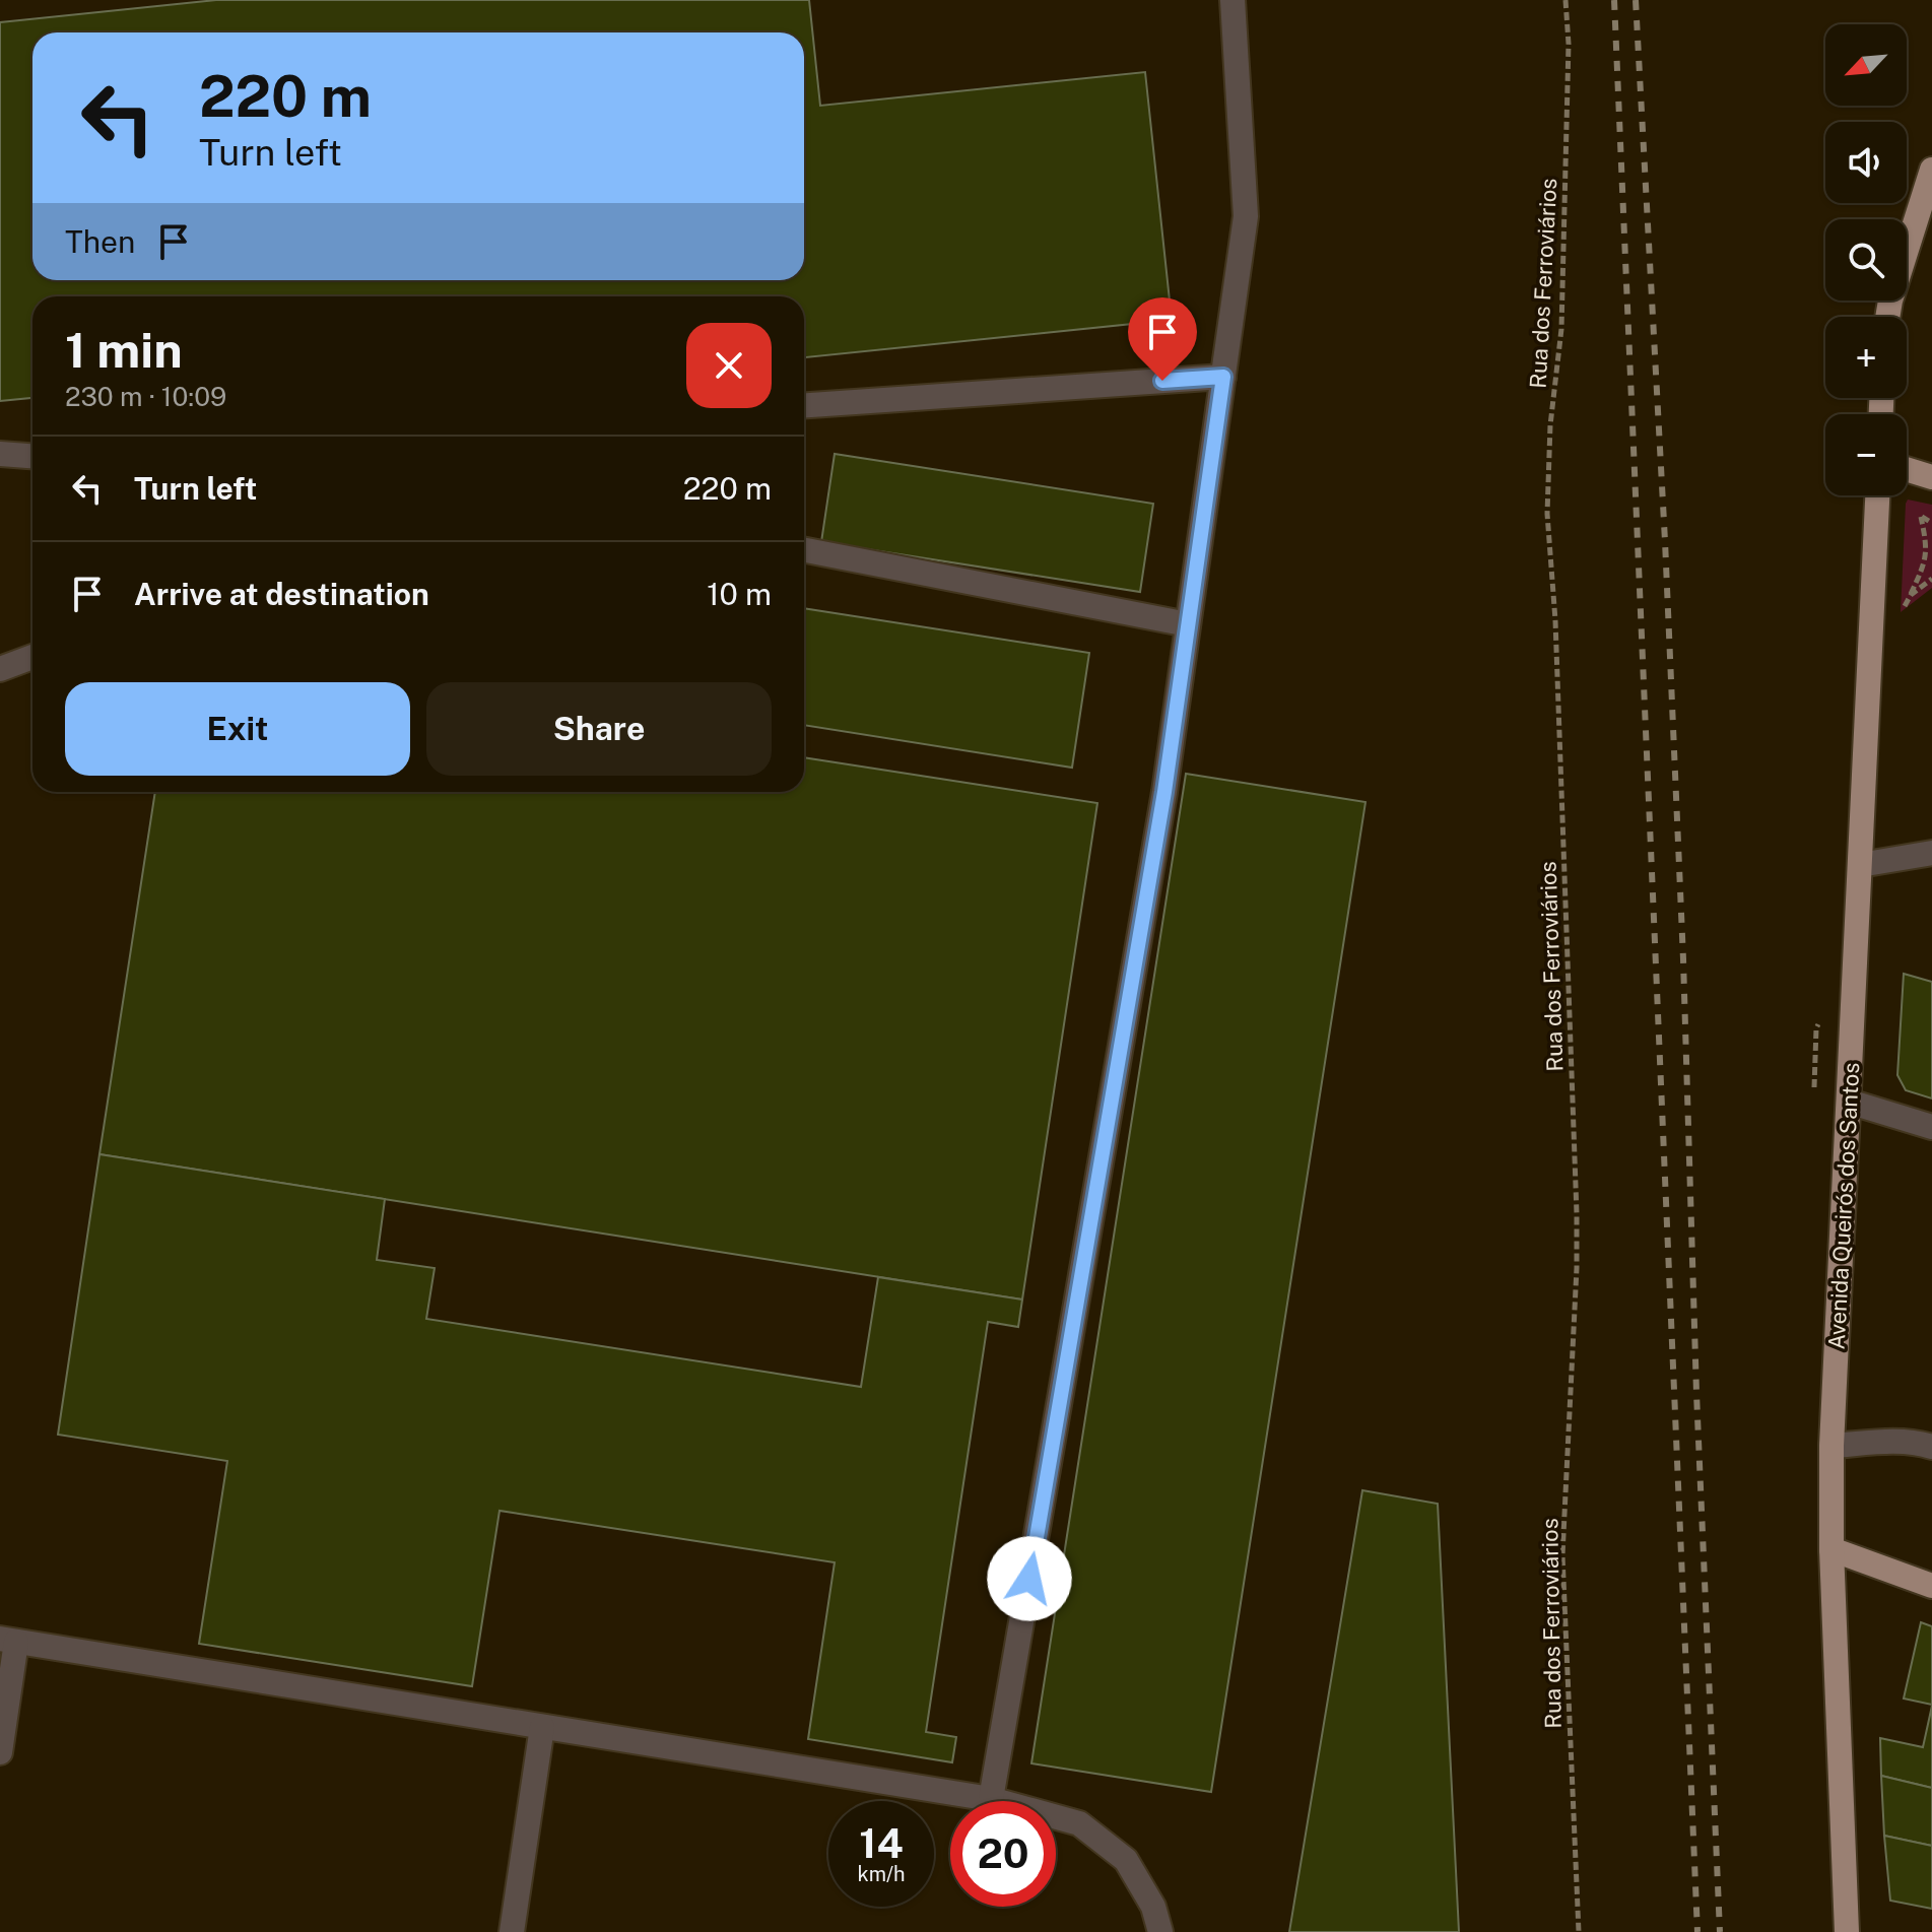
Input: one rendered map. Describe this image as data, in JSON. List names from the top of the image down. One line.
{"streets":{"main road":["Avenida Queirós dos Santos"],"path":["Rua dos Ferroviários"]},"north":"bottom left","page":{"map_buttons":["+","−"],"turn":["220 m","Turn left"],"then":"Then","heading":["1 min","230 m · 10:09"],"list":[{"name":"Turn left","value":"220 m"},{"name":"Arrive at destination","value":"10 m"}],"buttons":["Exit","Share"],"speed":"14 km/h","limit":"20"}}
